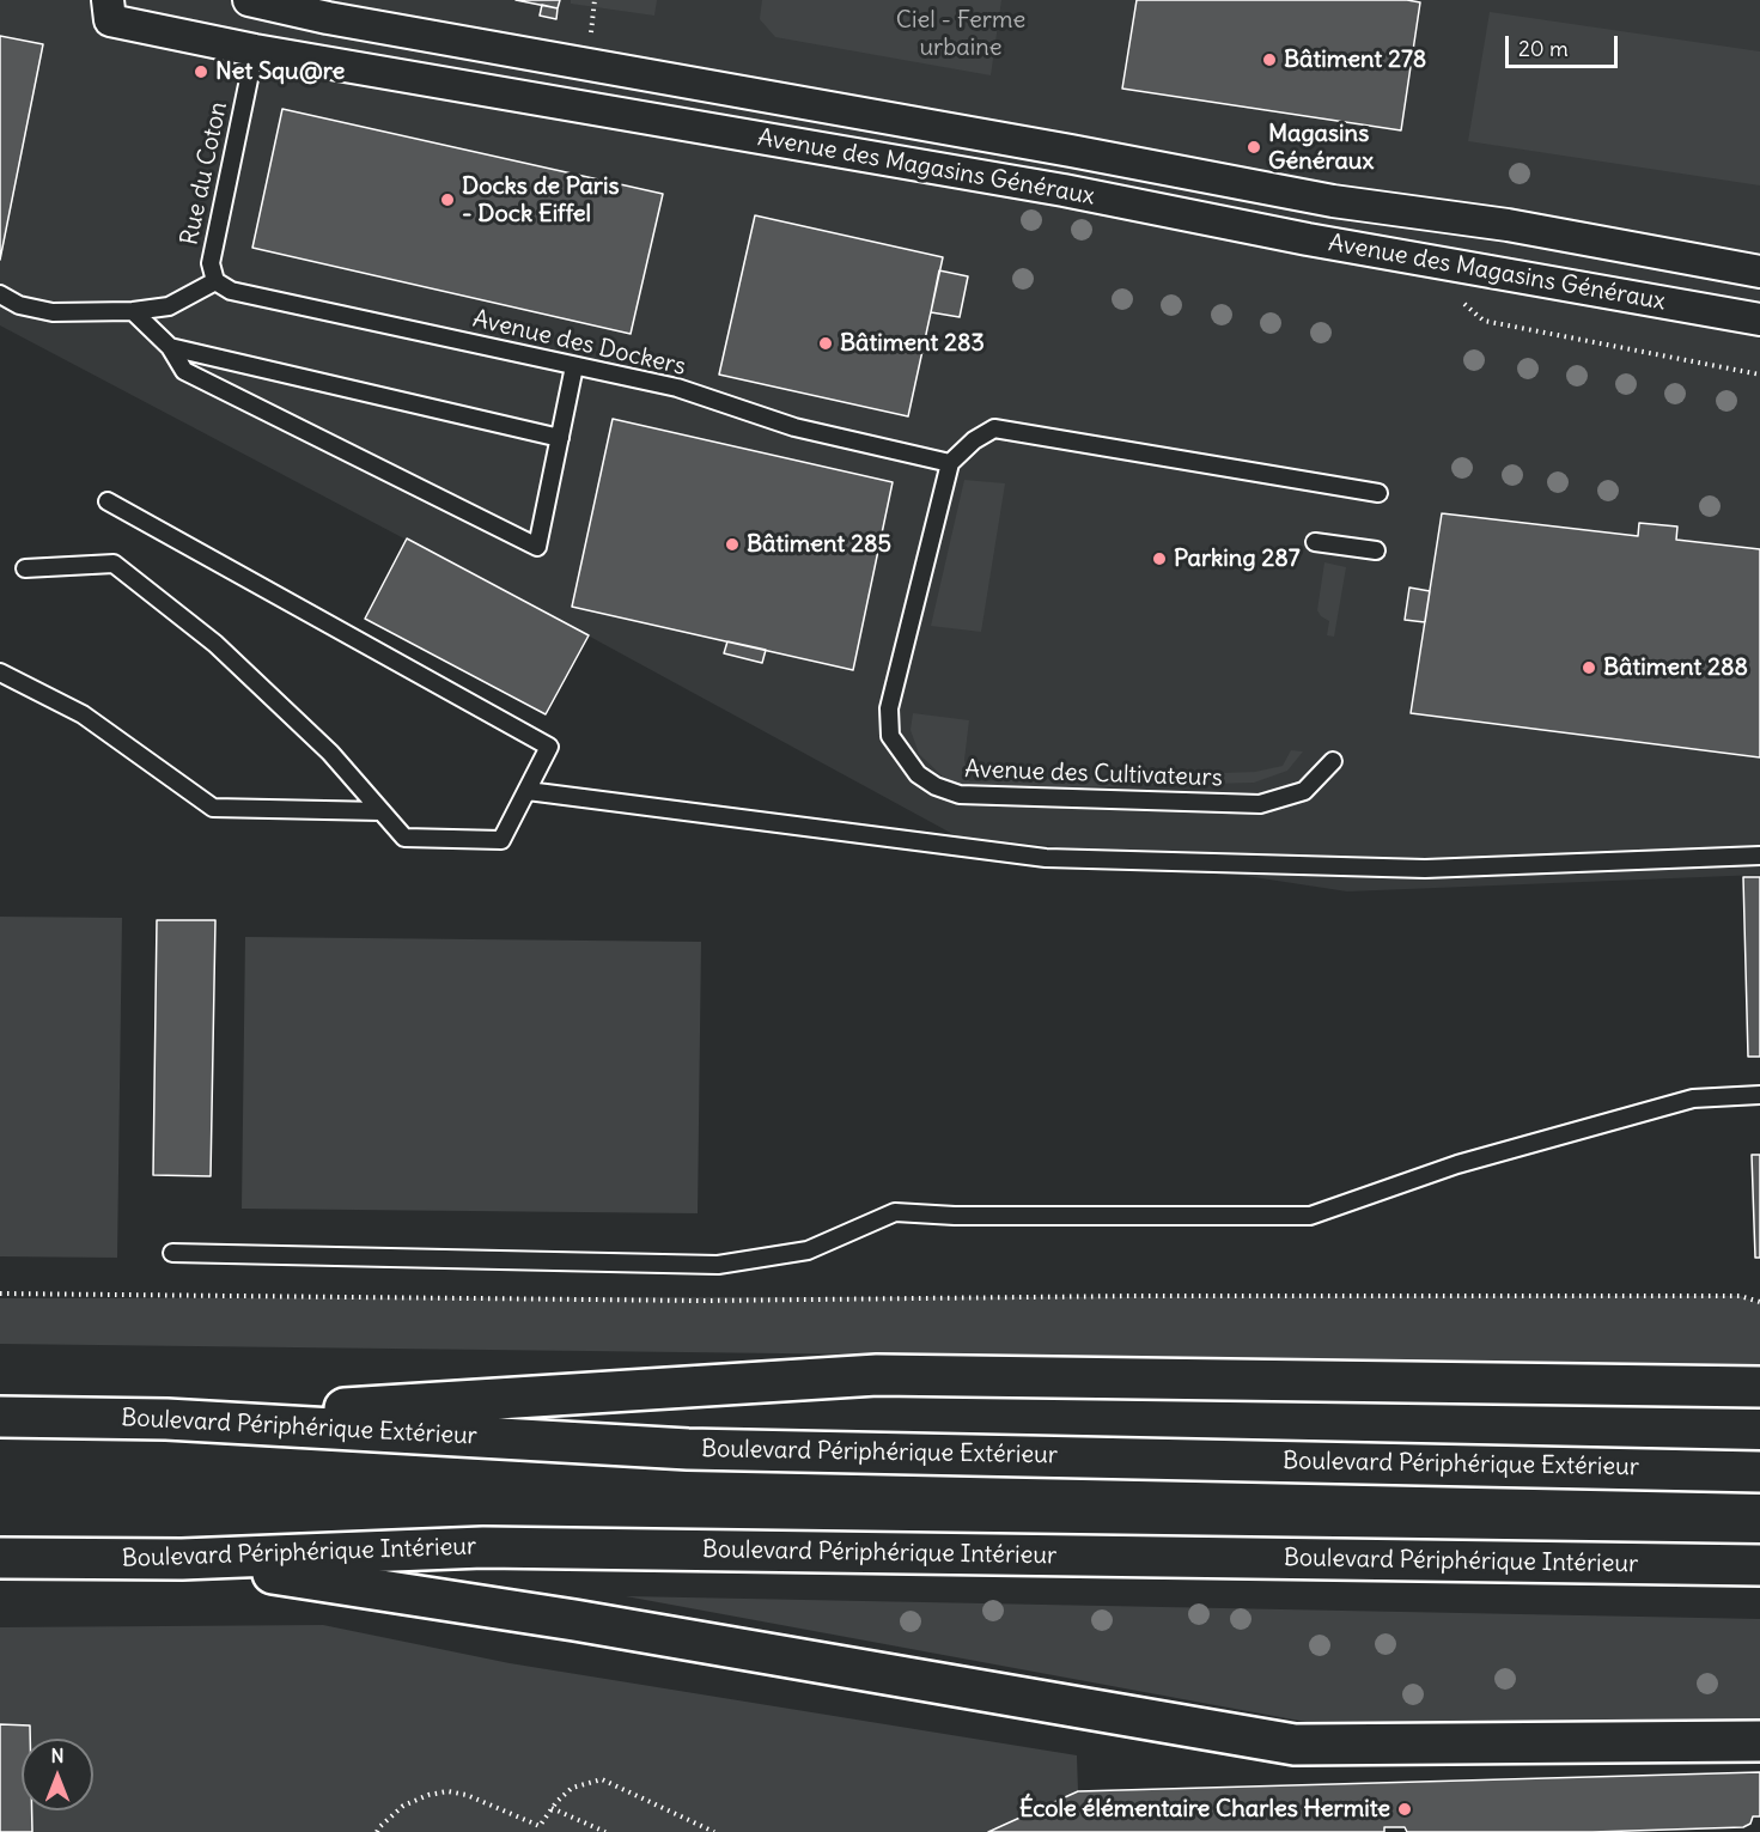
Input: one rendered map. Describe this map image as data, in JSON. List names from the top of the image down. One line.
{"streets":{"highway":["Boulevard Périphérique Extérieur","Boulevard Périphérique Intérieur"],"street":["Avenue des Magasins Généraux"],"lane":["Rue du Coton","Avenue des Dockers","Avenue des Cultivateurs"]},"crossings":[["Avenue des Magasins Généraux","Rue du Coton"],["Rue du Coton","Avenue des Dockers"],["Avenue des Dockers","Avenue des Cultivateurs"]],"parks":["Ciel - Ferme urbaine"],"places":["Bâtiment 278","Net Squ@re","Magasins Généraux","Docks de Paris - Dock Eiffel","Bâtiment 283","Bâtiment 285","Parking 287","Bâtiment 288","École élémentaire Charles Hermite"],"scale_bar":"20 m","north":"top"}
